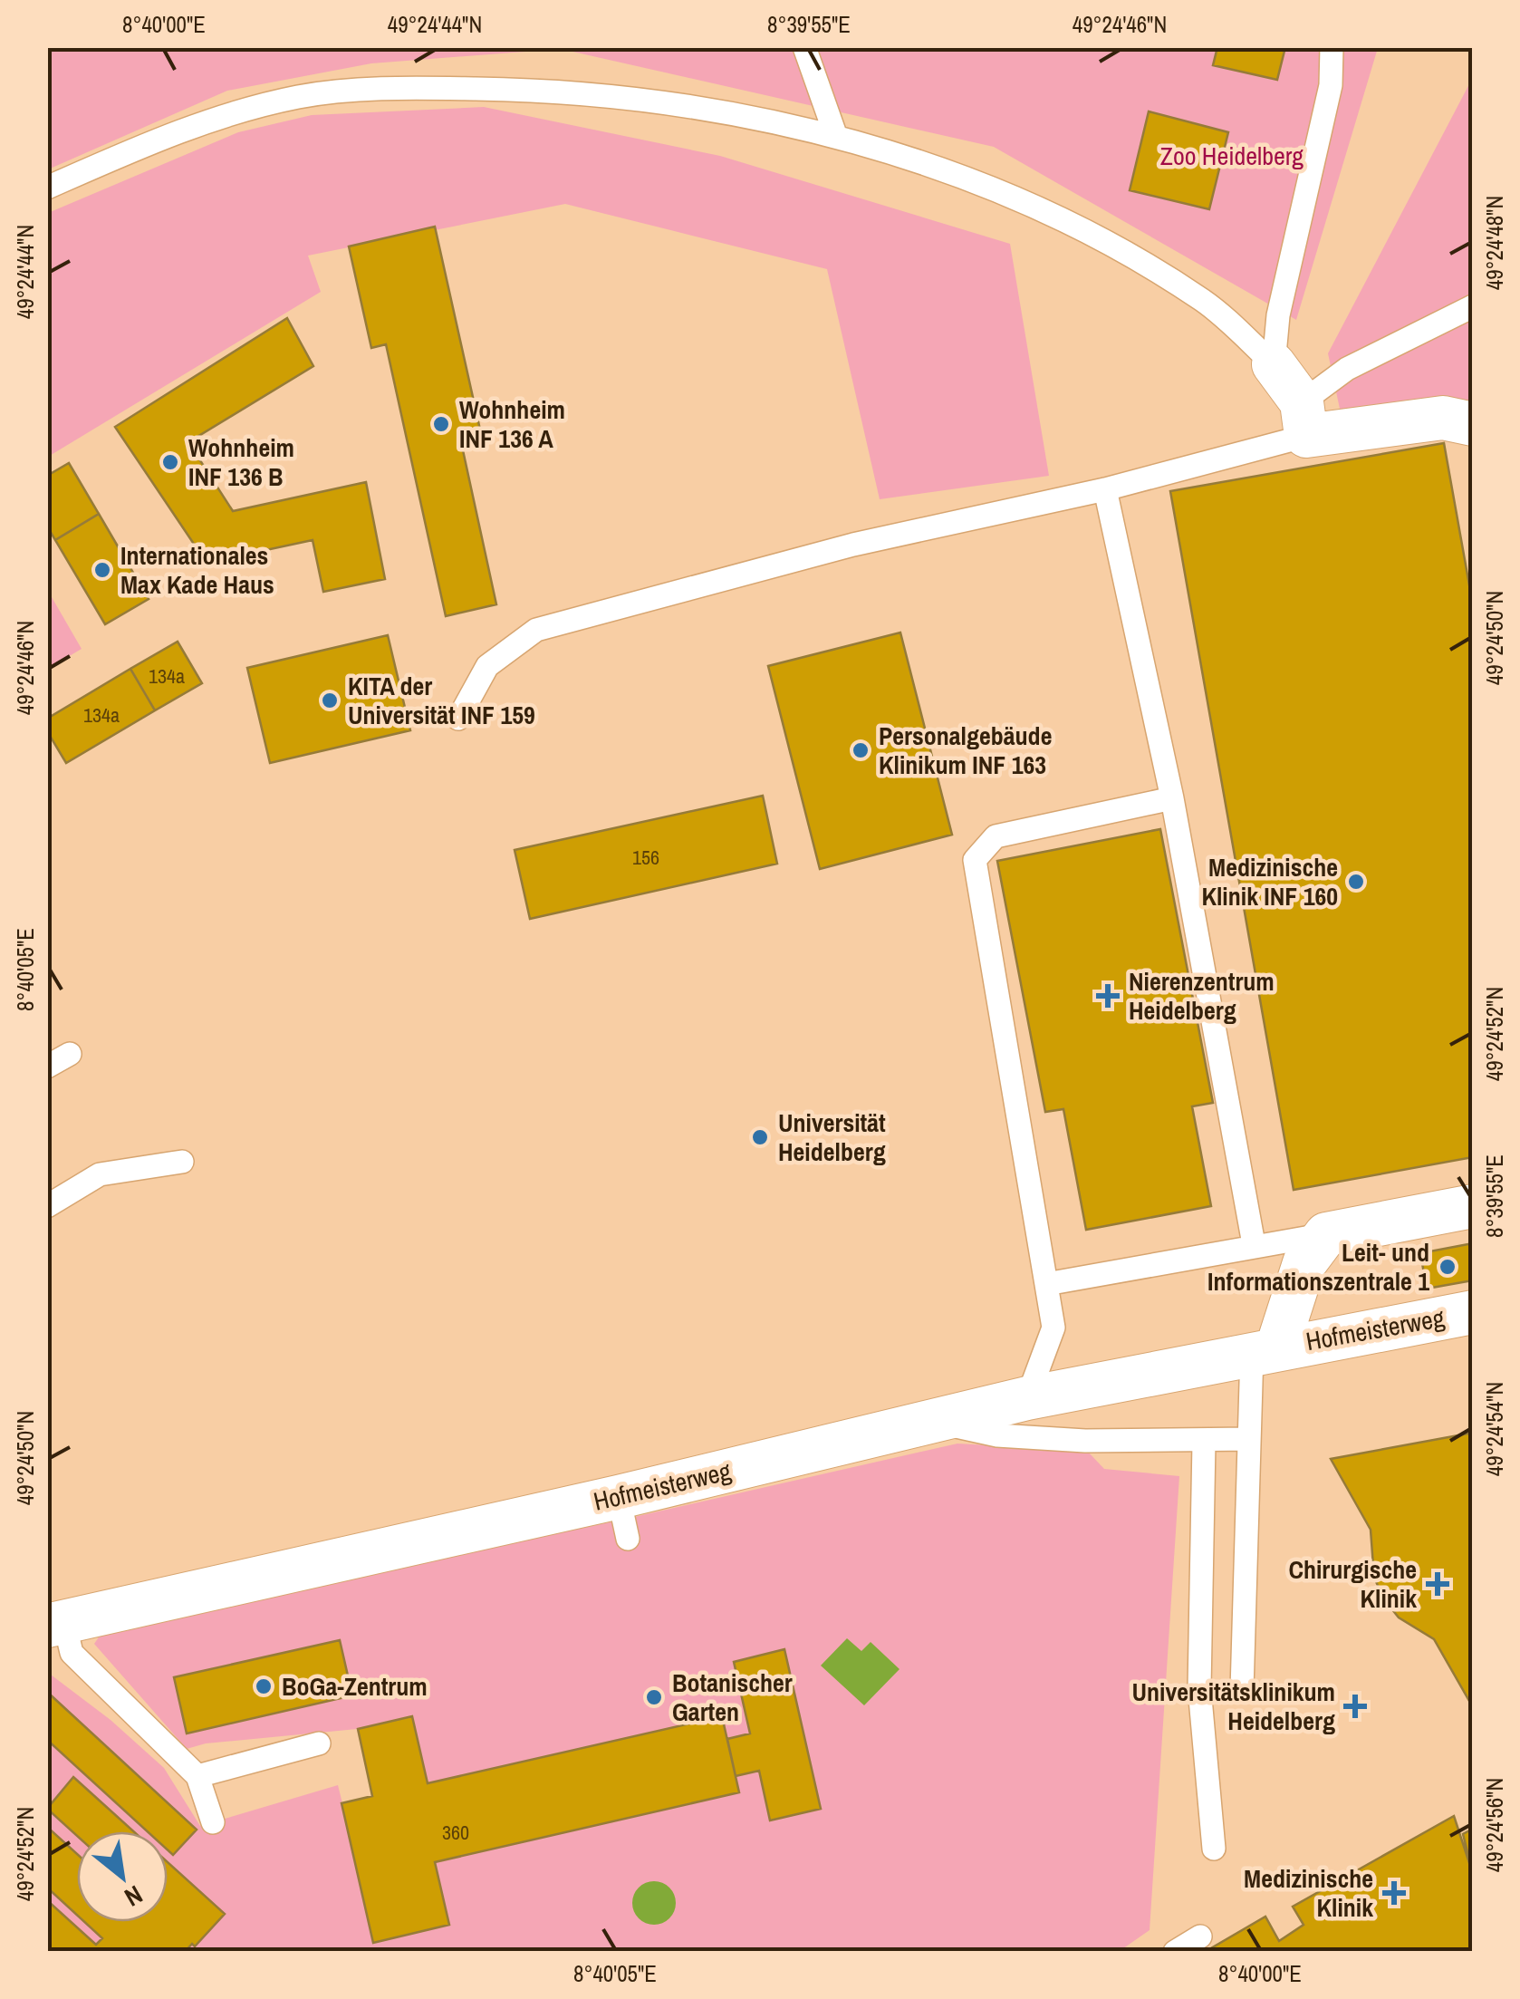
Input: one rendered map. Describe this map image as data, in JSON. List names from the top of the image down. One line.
{"streets":{"street":["Hofmeisterweg"]},"parks":["Zoo Heidelberg"],"places":{"other":["Wohnheim INF 136 A","Wohnheim INF 136 B","Internationales Max Kade Haus","KITA der Universität INF 159","Personalgebäude Klinikum INF 163","Medizinische Klinik INF 160","Universität Heidelberg","Leit- und Informationszentrale 1","BoGa-Zentrum","Botanischer Garten"],"health":["Nierenzentrum Heidelberg","Chirurgische Klinik","Universitätsklinikum Heidelberg","Medizinische Klinik"]},"house_numbers":["134a","134a","156","360"],"north":"bottom right","coordinates":["8°40'00\"E","49°24'44\"N","8°39'55\"E","49°24'46\"N","49°24'48\"N","49°24'50\"N","8°40'05\"E","49°24'52\"N","49°24'54\"N","49°24'56\"N"]}
